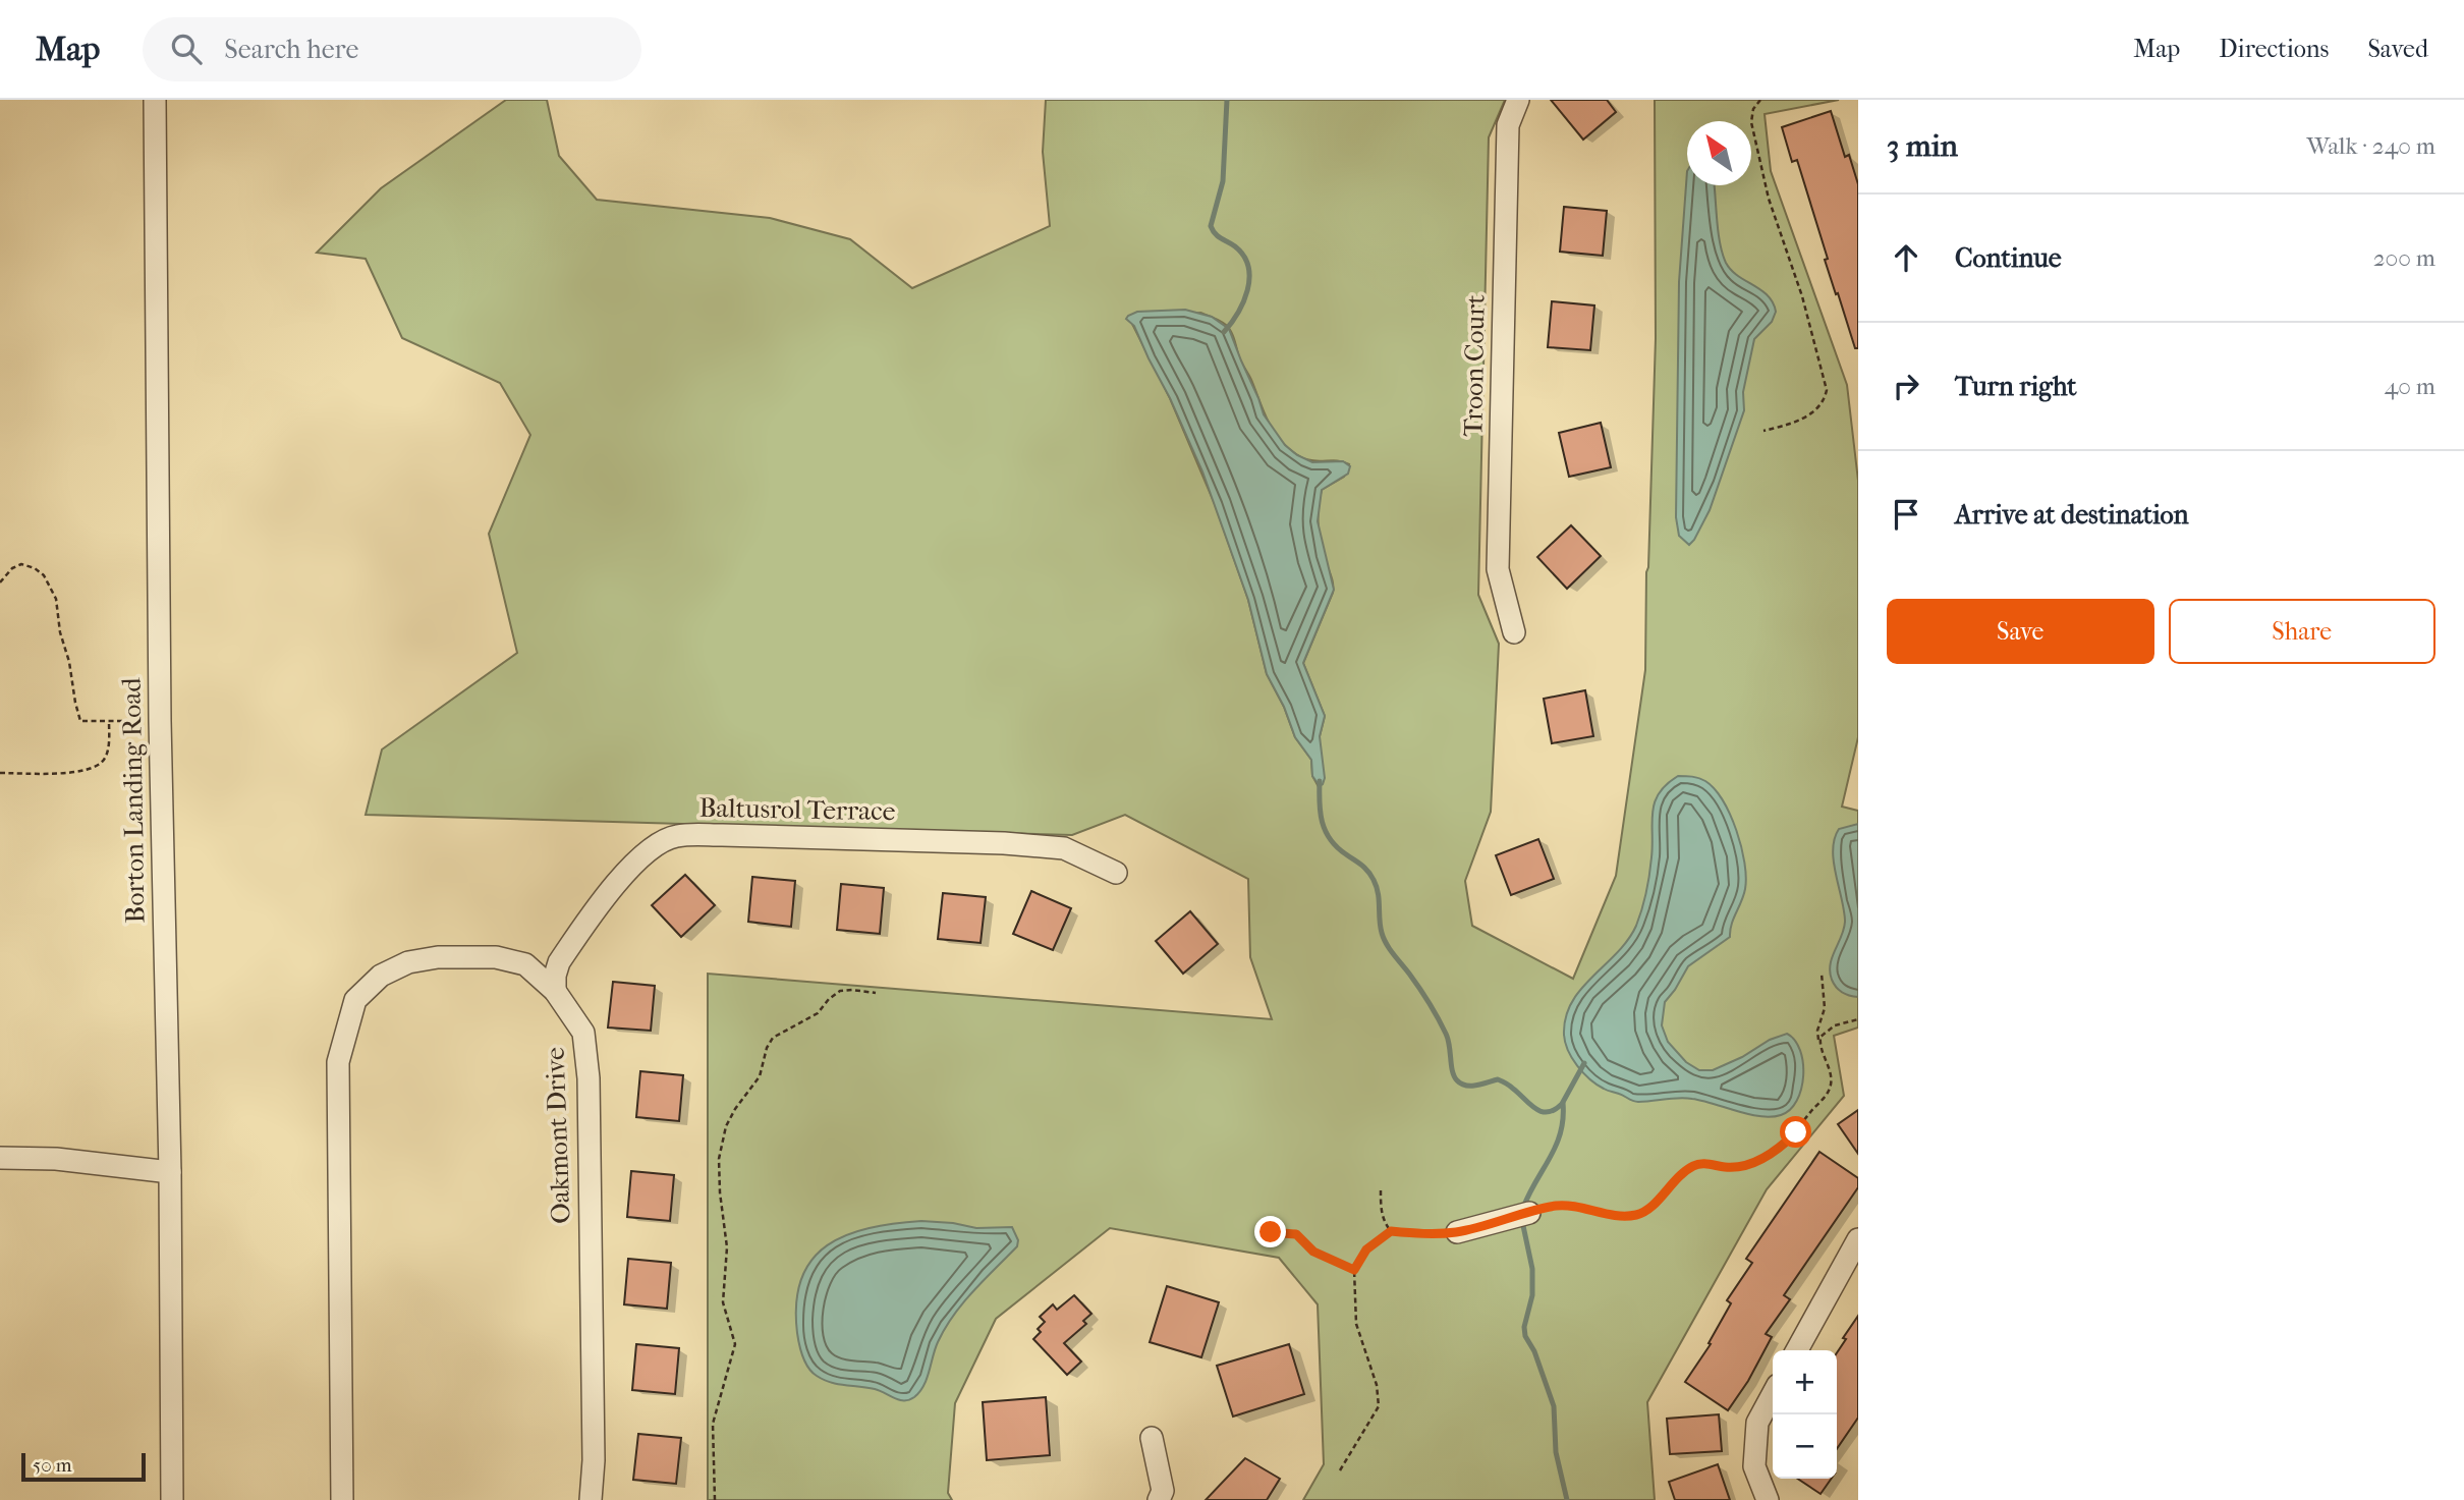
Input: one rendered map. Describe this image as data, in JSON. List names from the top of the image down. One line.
{"streets":{"street":["Troon Court","Borton Landing Road","Baltusrol Terrace","Oakmont Drive"]},"crossings":[["Baltusrol Terrace","Oakmont Drive"]],"scale_bar":"50 m","north":"top left","page":{"header":"Map","search":"Search here","nav":["Map","Directions","Saved"],"heading":["3 min","Walk · 240 m"],"list":[["Continue","200 m"],["Turn right","40 m"],"Arrive at destination"],"buttons":["Save","Share"],"map_buttons":["+","−"],"scale":"50 m"}}
